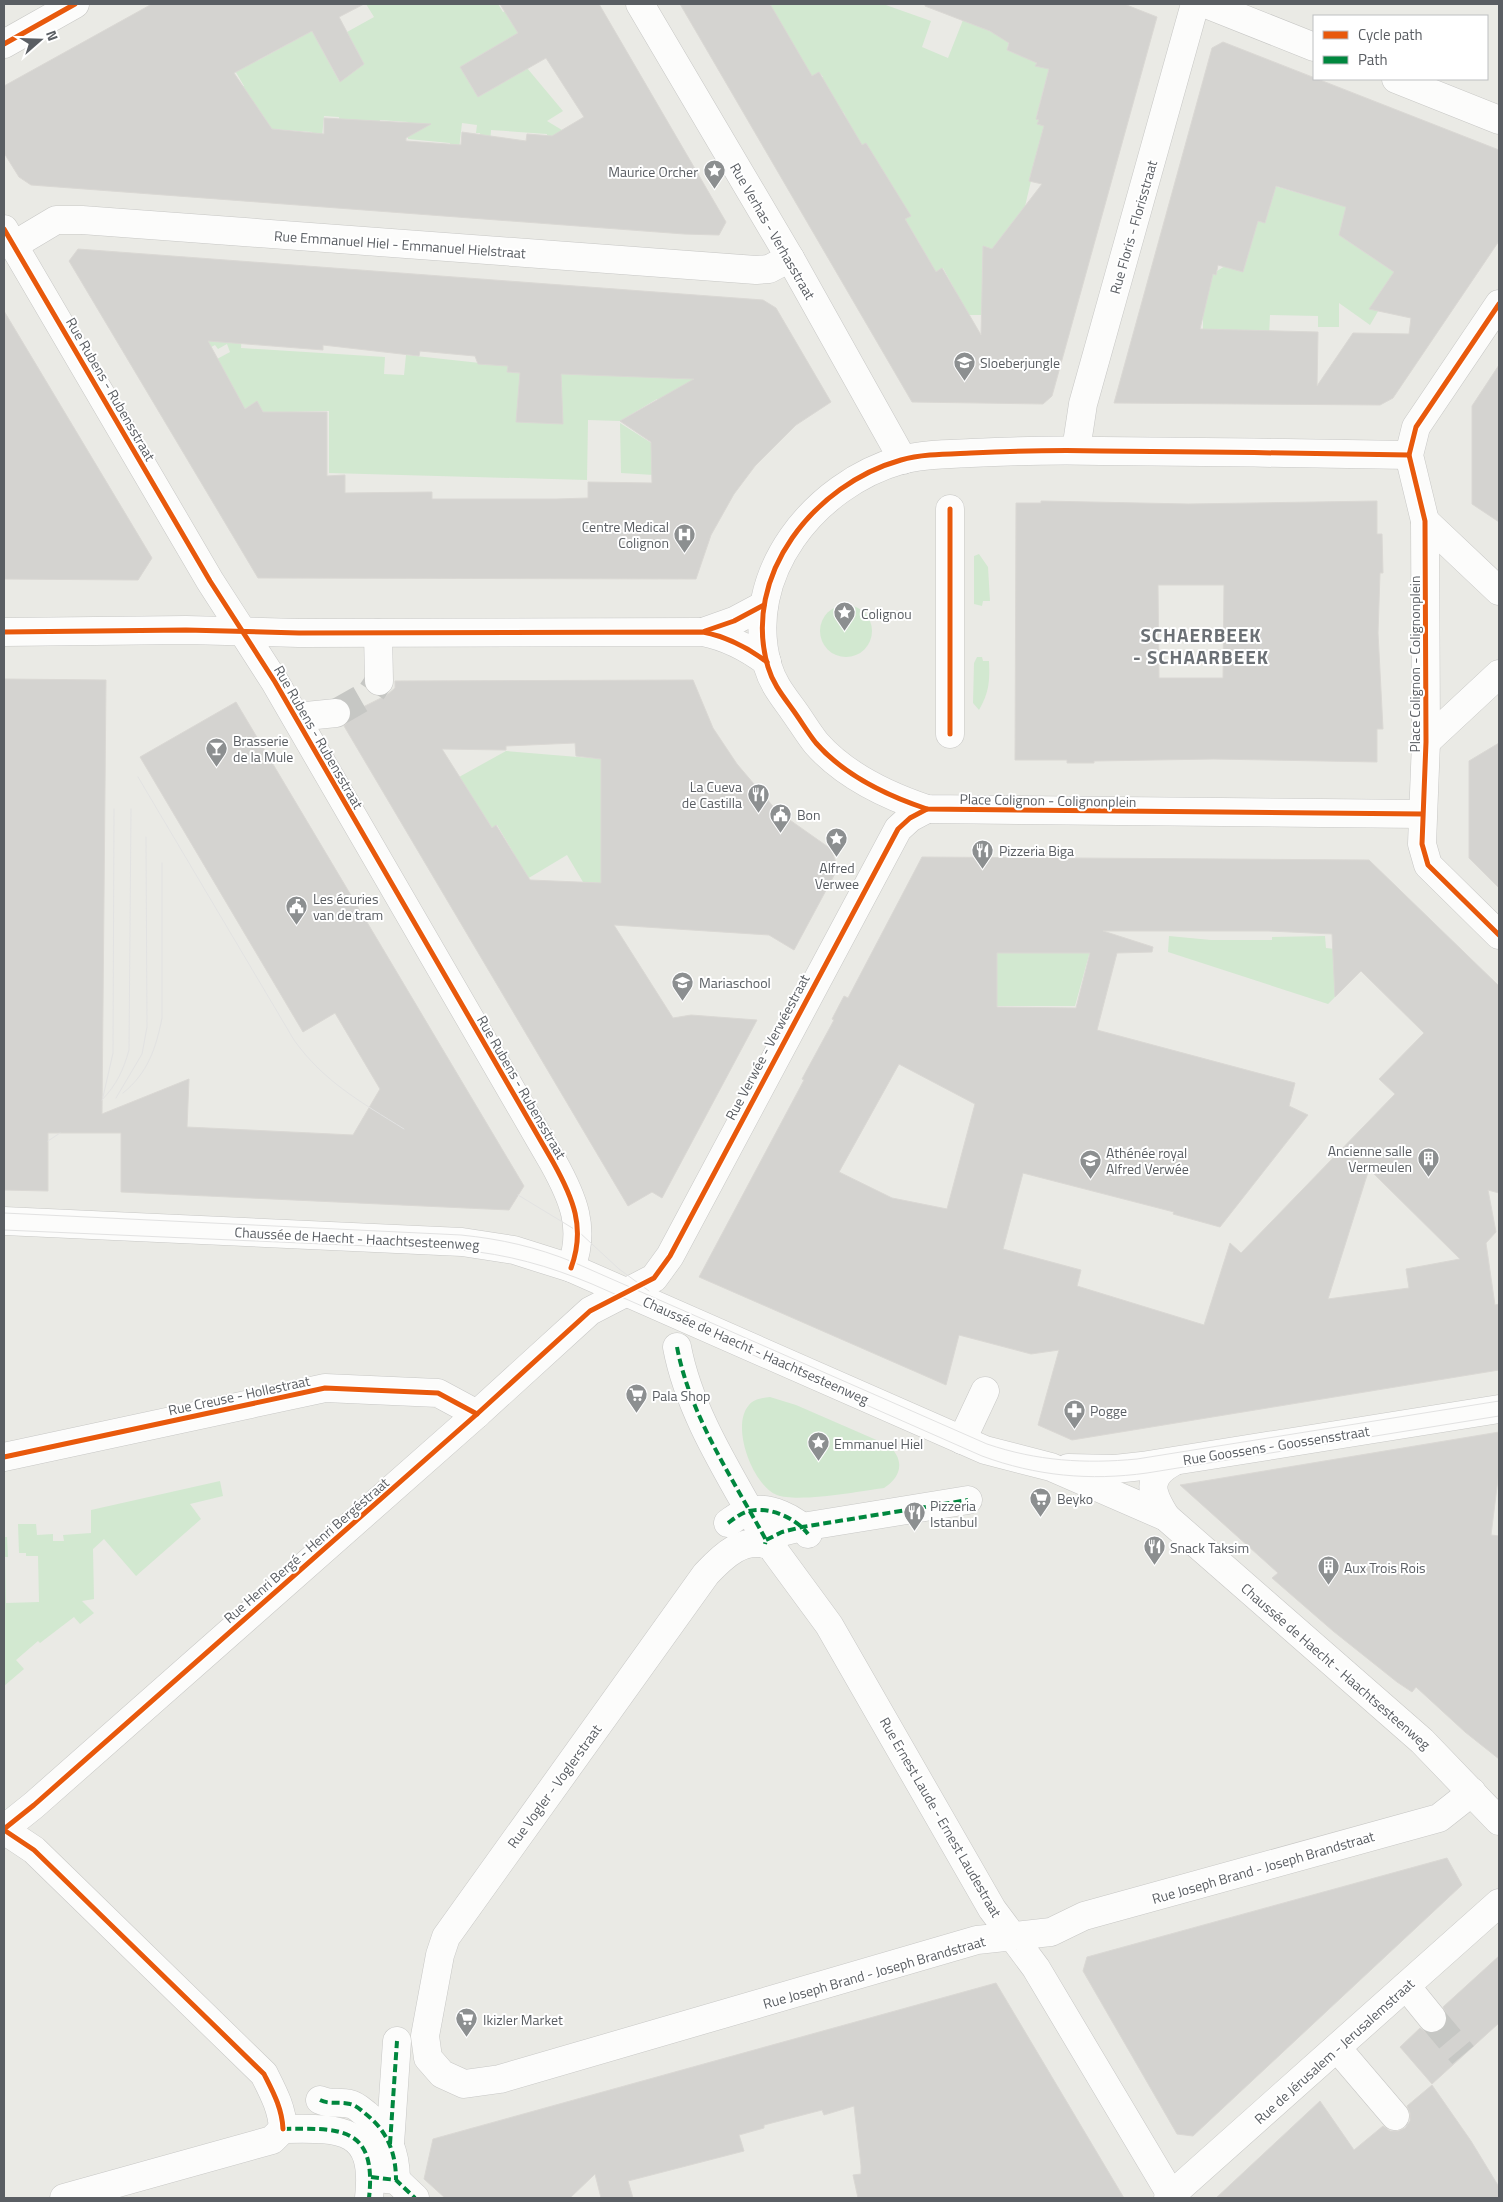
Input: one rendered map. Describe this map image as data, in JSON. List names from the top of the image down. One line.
{"streets":{"street":["Rue Floris - Florisstraat","Rue Verhas - Verhasstraat","Rue Emmanuel Hiel - Emmanuel Hielstraat","Rue Rubens - Rubensstraat","Place Colignon - Colignonplein","Rue Verwée - Verwéestraat","Chaussée de Haecht - Haachtsesteenweg","Rue Creuse - Hollestraat","Rue Goossens - Goossensstraat","Rue Henri Bergé - Henri Bergéstraat","Rue Vogler - Voglerstraat","Rue Ernest Laude - Ernest Laudestraat","Rue Joseph Brand - Joseph Brandstraat","Rue de Jérusalem - Jerusalemstraat"]},"crossings":[["Rue Floris - Florisstraat","Place Colignon - Colignonplein"],["Rue Verhas - Verhasstraat","Rue Emmanuel Hiel - Emmanuel Hielstraat"],["Rue Verhas - Verhasstraat","Place Colignon - Colignonplein"],["Rue Emmanuel Hiel - Emmanuel Hielstraat","Rue Rubens - Rubensstraat"],["Rue Rubens - Rubensstraat","Chaussée de Haecht - Haachtsesteenweg"],["Place Colignon - Colignonplein","Rue Verwée - Verwéestraat"],["Rue Verwée - Verwéestraat","Chaussée de Haecht - Haachtsesteenweg"],["Rue Verwée - Verwéestraat","Rue Henri Bergé - Henri Bergéstraat"],["Chaussée de Haecht - Haachtsesteenweg","Rue Goossens - Goossensstraat"],["Chaussée de Haecht - Haachtsesteenweg","Rue Henri Bergé - Henri Bergéstraat"],["Chaussée de Haecht - Haachtsesteenweg","Rue Joseph Brand - Joseph Brandstraat"],["Rue Creuse - Hollestraat","Rue Henri Bergé - Henri Bergéstraat"],["Rue Vogler - Voglerstraat","Rue Ernest Laude - Ernest Laudestraat"],["Rue Vogler - Voglerstraat","Rue Joseph Brand - Joseph Brandstraat"],["Rue Ernest Laude - Ernest Laudestraat","Rue Joseph Brand - Joseph Brandstraat"],["Rue Ernest Laude - Ernest Laudestraat","Rue de Jérusalem - Jerusalemstraat"]],"districts":["SCHAERBEEK - SCHAARBEEK"],"places":{"place":["Maurice Orcher","Colignou","Alfred Verwee","Emmanuel Hiel"],"school or university":["Sloeberjungle","Mariaschool","Athénée royal Alfred Verwée"],"hospital":["Centre Medical Colignon"],"bar":["Brasserie de la Mule"],"restaurant":["La Cueva de Castilla","Pizzeria Biga","Pizzeria Istanbul","Snack Taksim"],"public building":["Bon","Les écuries van de tram"],"building":["Ancienne salle Vermeulen","Aux Trois Rois"],"supermarket":["Pala Shop","Beyko","Ikizler Market"],"pharmacy":["Pogge"]},"legend":["Cycle path","Path"],"north":"right"}
